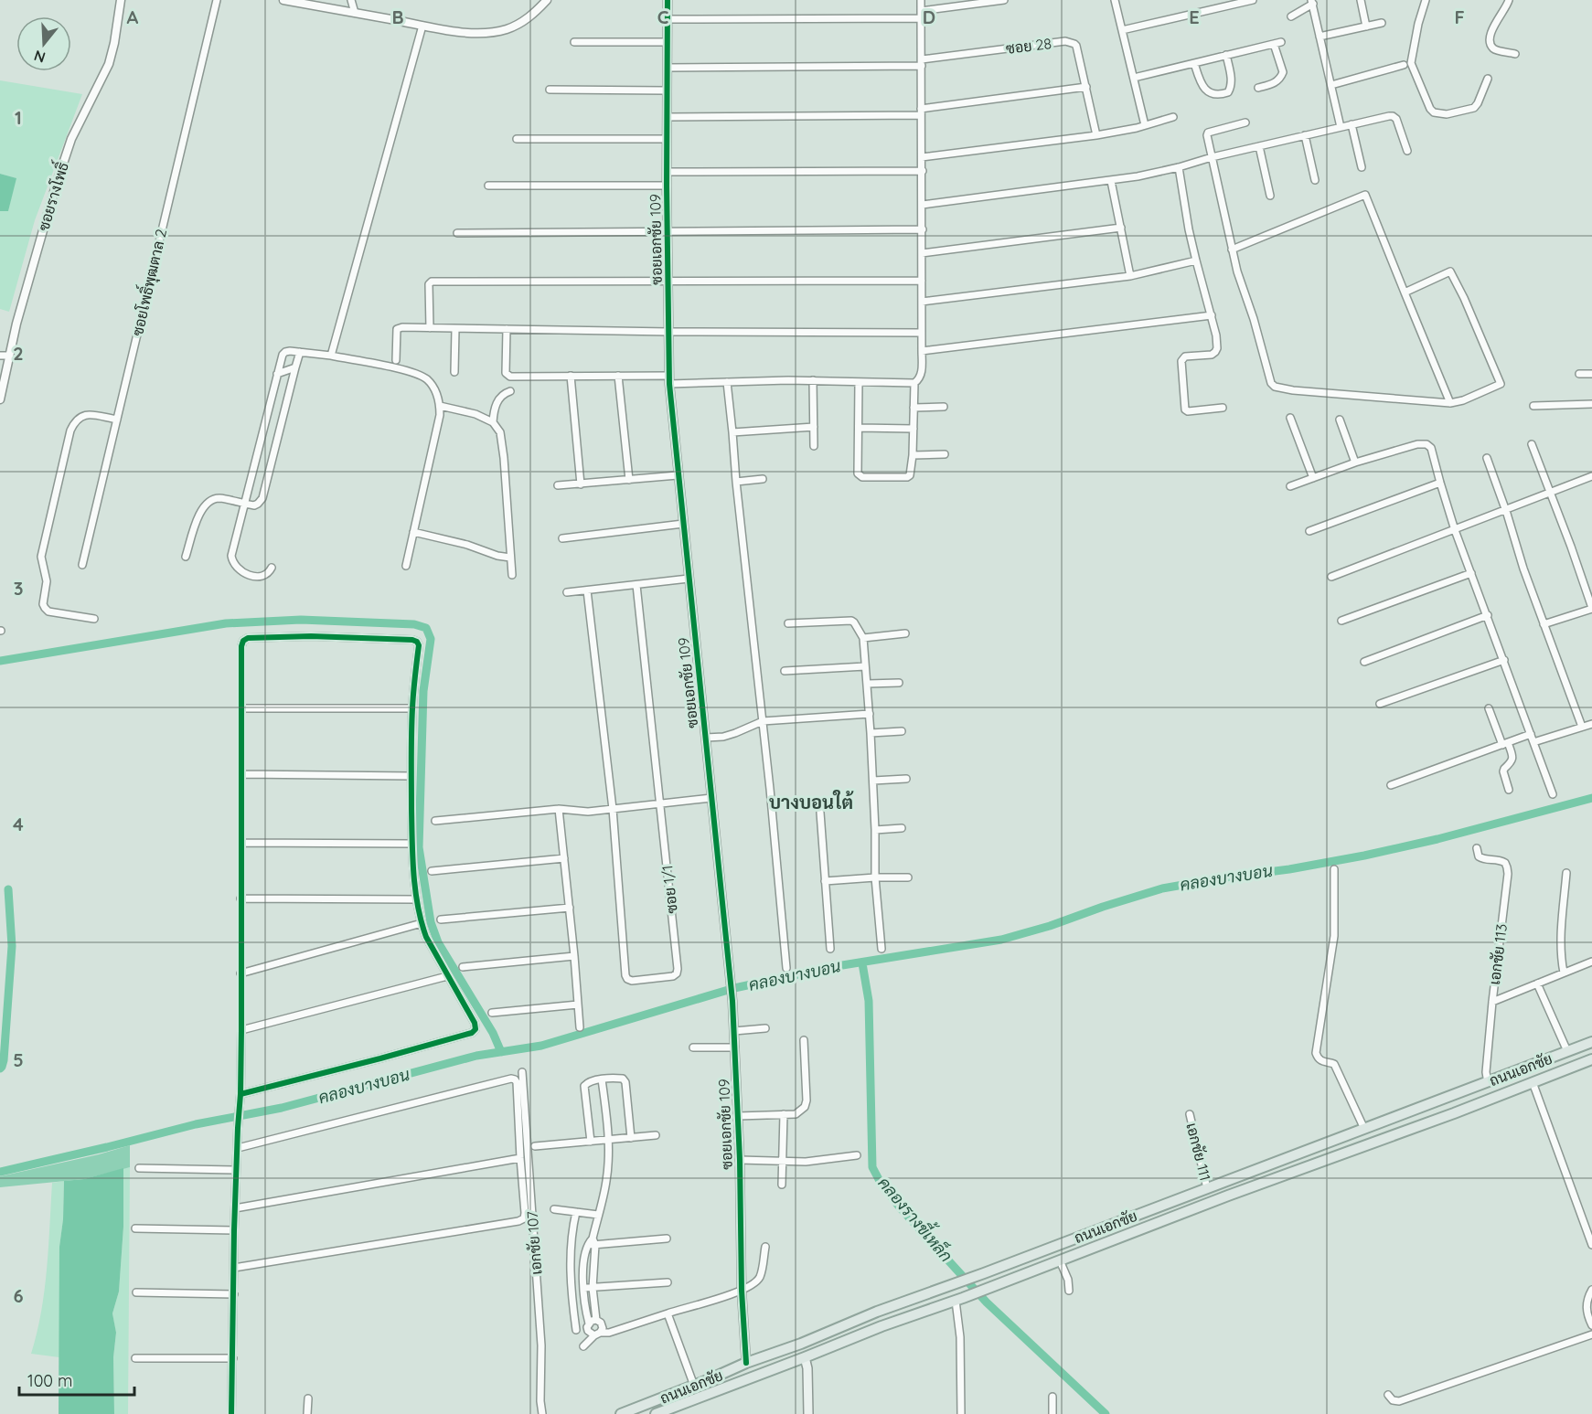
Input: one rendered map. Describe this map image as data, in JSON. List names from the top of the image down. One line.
{"streets":{"main road":["ถนนเอกชัย"],"street":["ซอย 28","ซอยรางโพธิ์","ซอยเอกชัย 109","ซอยโพธิ์พุฒตาล 2","ซอย 1/1","เอกชัย 113","เอกชัย 111","เอกชัย 107"]},"crossings":[["ซอยเอกชัย 109","ถนนเอกชัย"],["เอกชัย 113","ถนนเอกชัย"],["ถนนเอกชัย","เอกชัย 111"]],"districts":["บางบอนใต้"],"water":["คลองบางบอน","คลองรางขี้เหล็ก"],"scale_bar":"100 m","north":"bottom","grid":{"columns":["A","B","C","D","E","F"],"rows":["1","2","3","4","5","6"]}}
